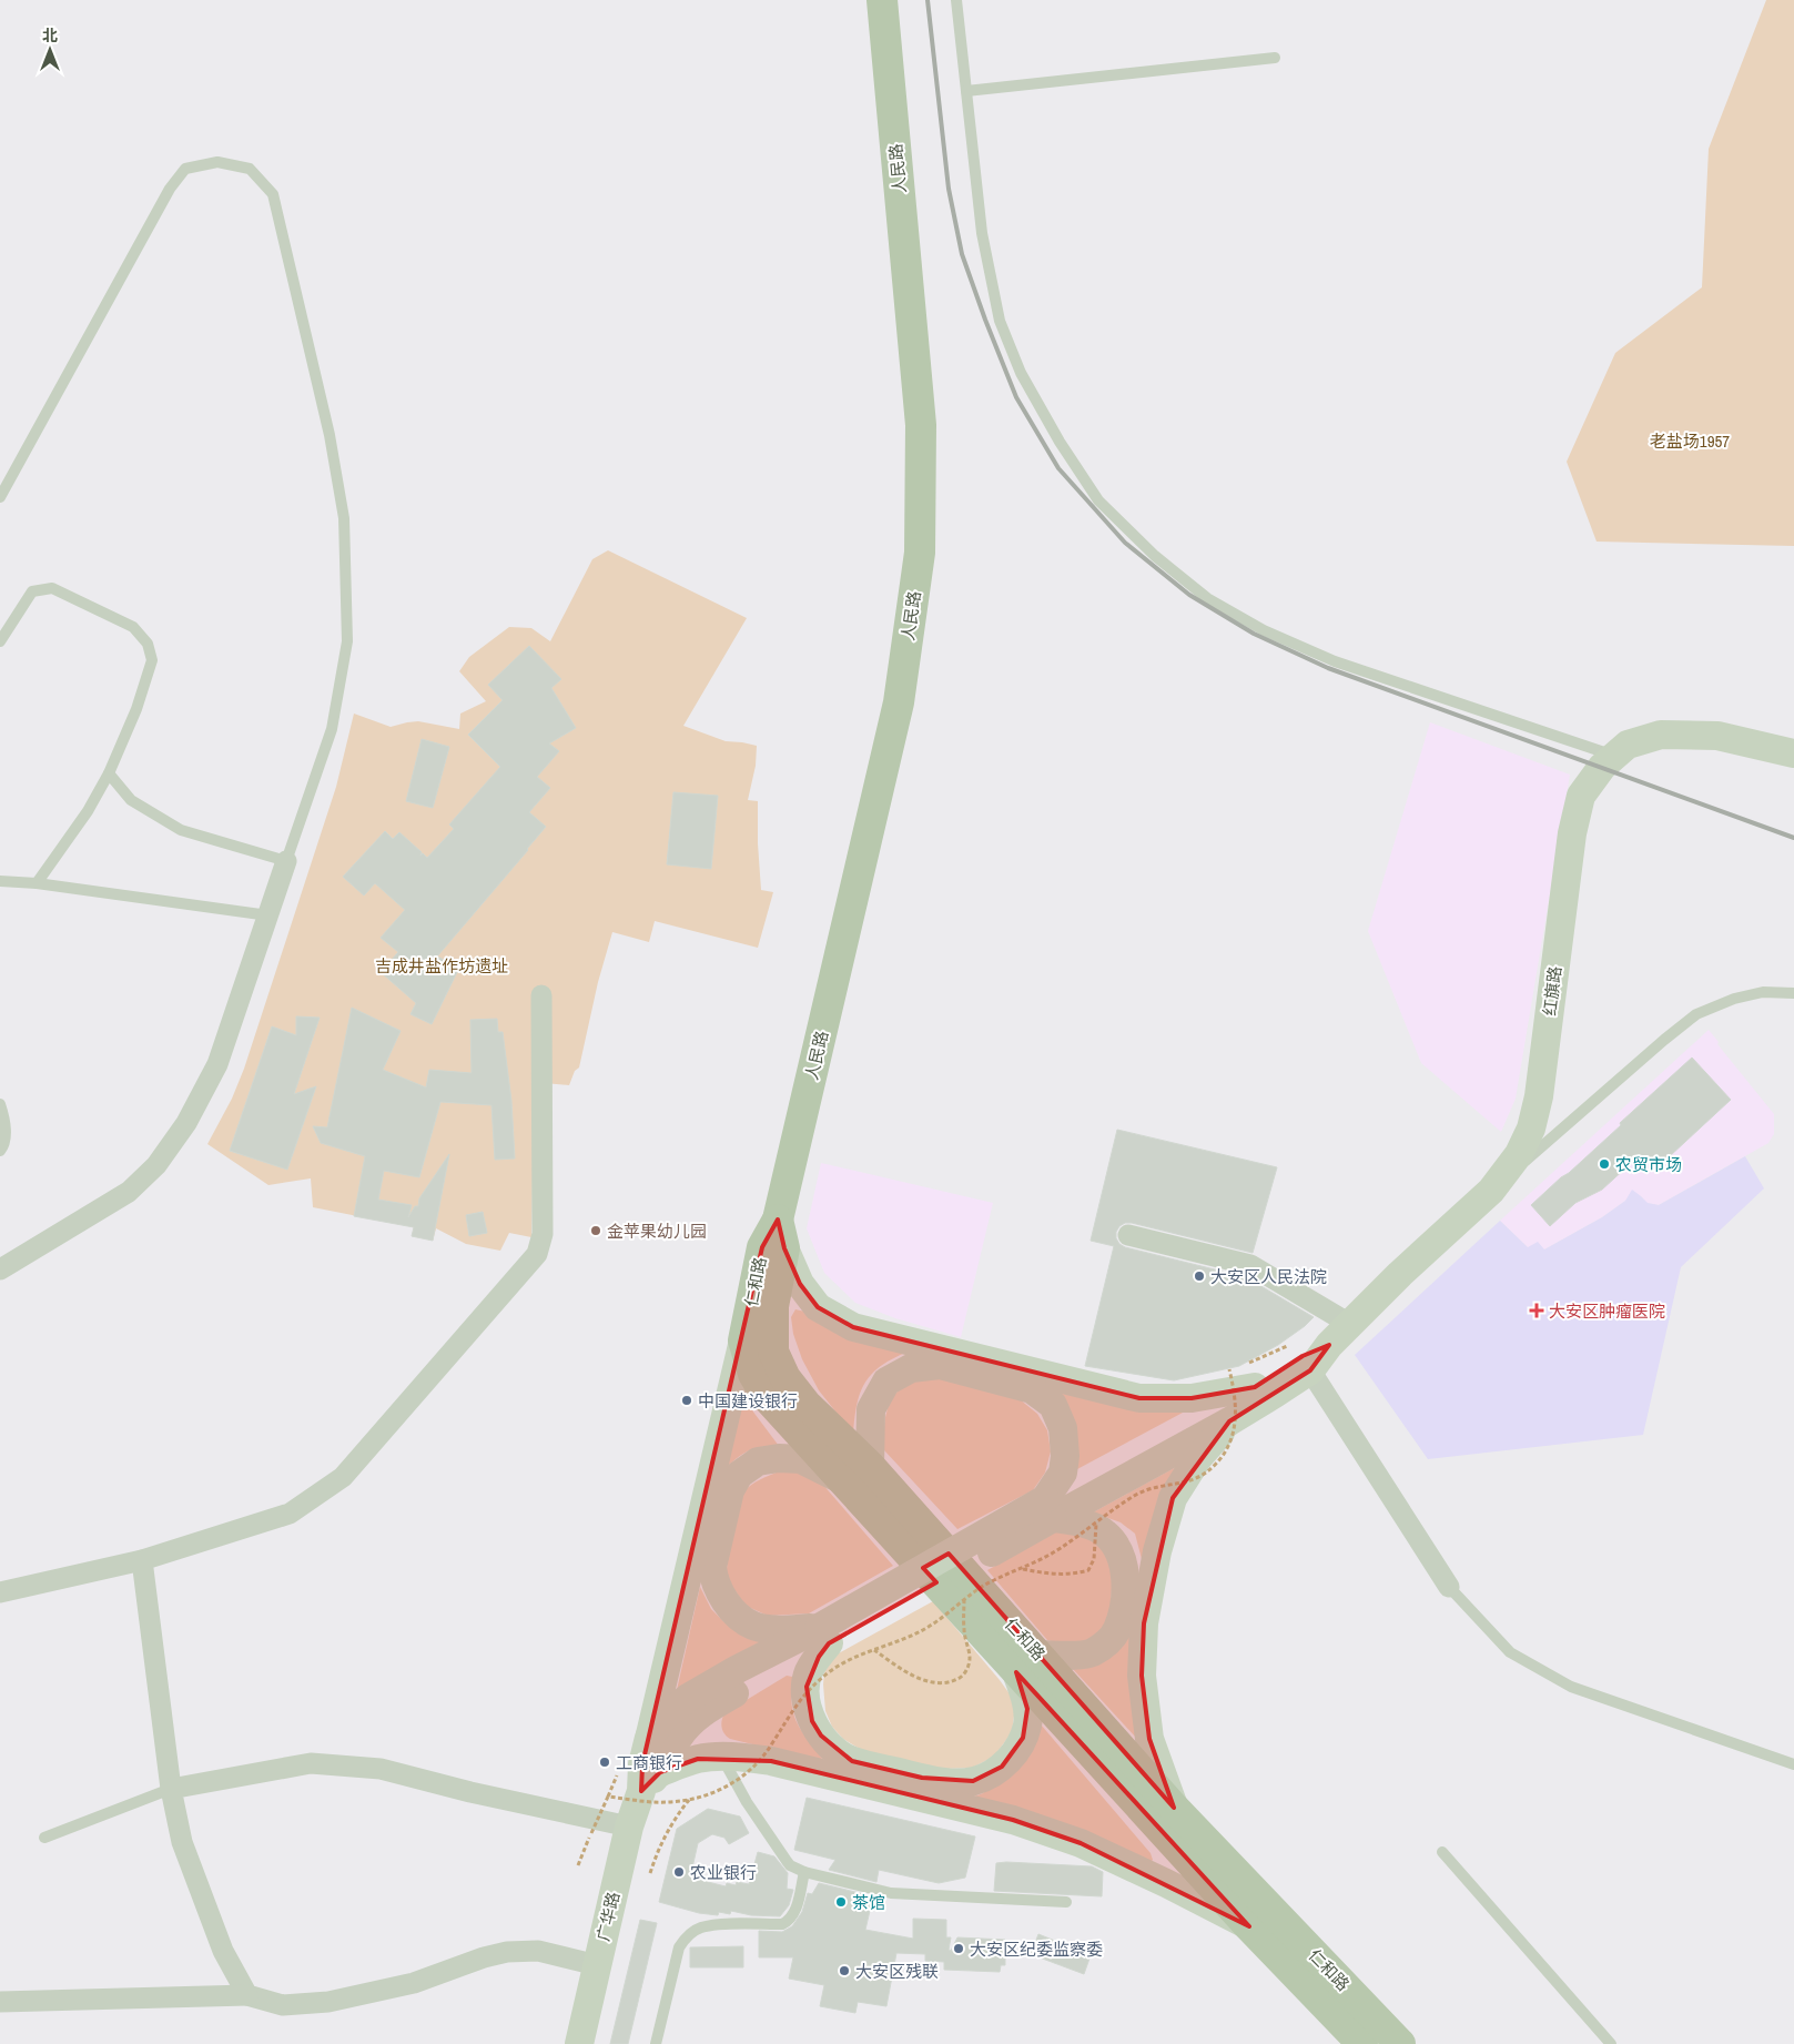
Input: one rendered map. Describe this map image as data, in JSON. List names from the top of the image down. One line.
{"streets":{"main road":["人民路","红旗路","仁和路","广华路"]},"crossings":[["人民路","仁和路"]],"parks":["老盐场1957","吉成井盐作坊遗址"],"places":{"other":["农贸市场","金苹果幼儿园","大安区人民法院","中国建设银行","工商银行","农业银行","茶馆","大安区纪委监察委","大安区残联"],"health":["大安区肿瘤医院"]},"north":"top"}
